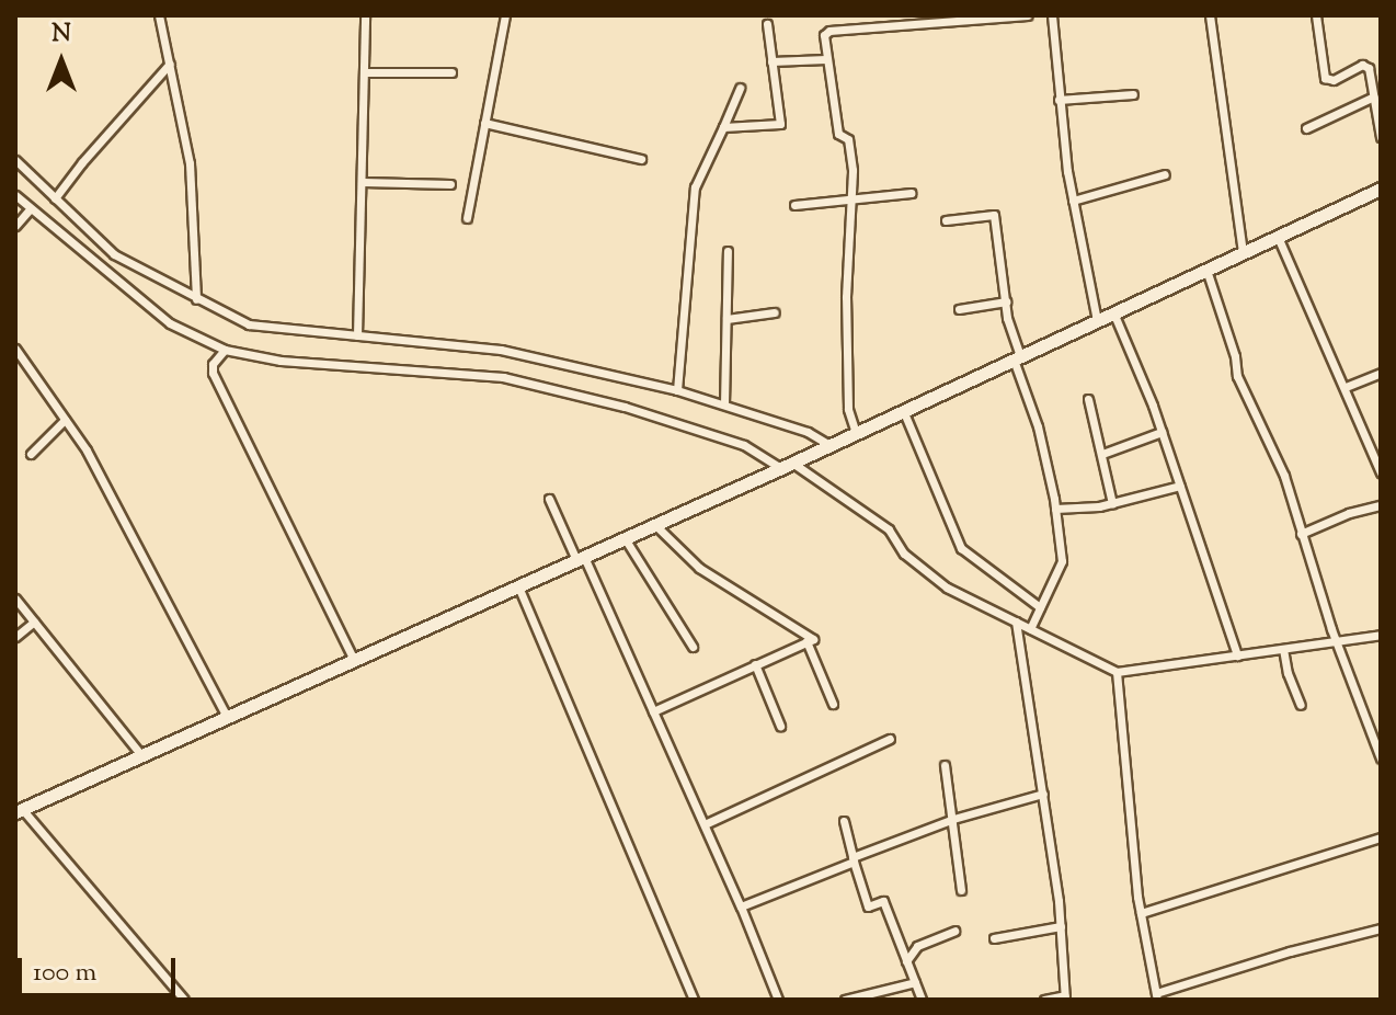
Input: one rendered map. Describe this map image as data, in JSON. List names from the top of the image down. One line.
{"scale_bar":"100 m","north":"top"}
